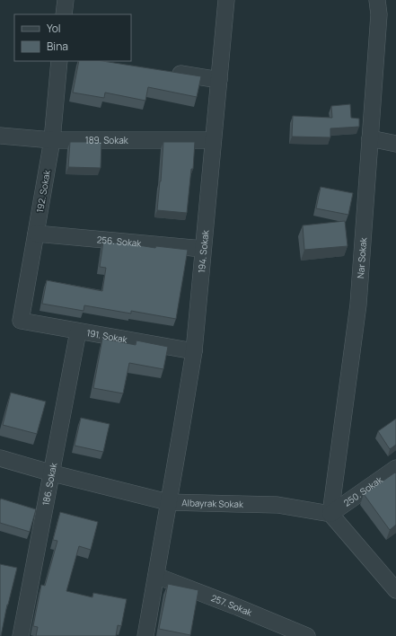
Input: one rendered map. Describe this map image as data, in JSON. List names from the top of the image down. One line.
{"streets":{"street":["189. Sokak","192. Sokak","256. Sokak","194. Sokak","Nar Sokak","191. Sokak","186. Sokak","250. Sokak","Albayrak Sokak","257. Sokak"]},"crossings":[["189. Sokak","192. Sokak"],["189. Sokak","194. Sokak"],["192. Sokak","256. Sokak"],["192. Sokak","191. Sokak"],["256. Sokak","194. Sokak"],["194. Sokak","191. Sokak"],["194. Sokak","Albayrak Sokak"],["194. Sokak","257. Sokak"],["Nar Sokak","250. Sokak"],["Nar Sokak","Albayrak Sokak"],["191. Sokak","186. Sokak"],["186. Sokak","Albayrak Sokak"],["250. Sokak","Albayrak Sokak"]],"legend":["Yol","Bina"]}
